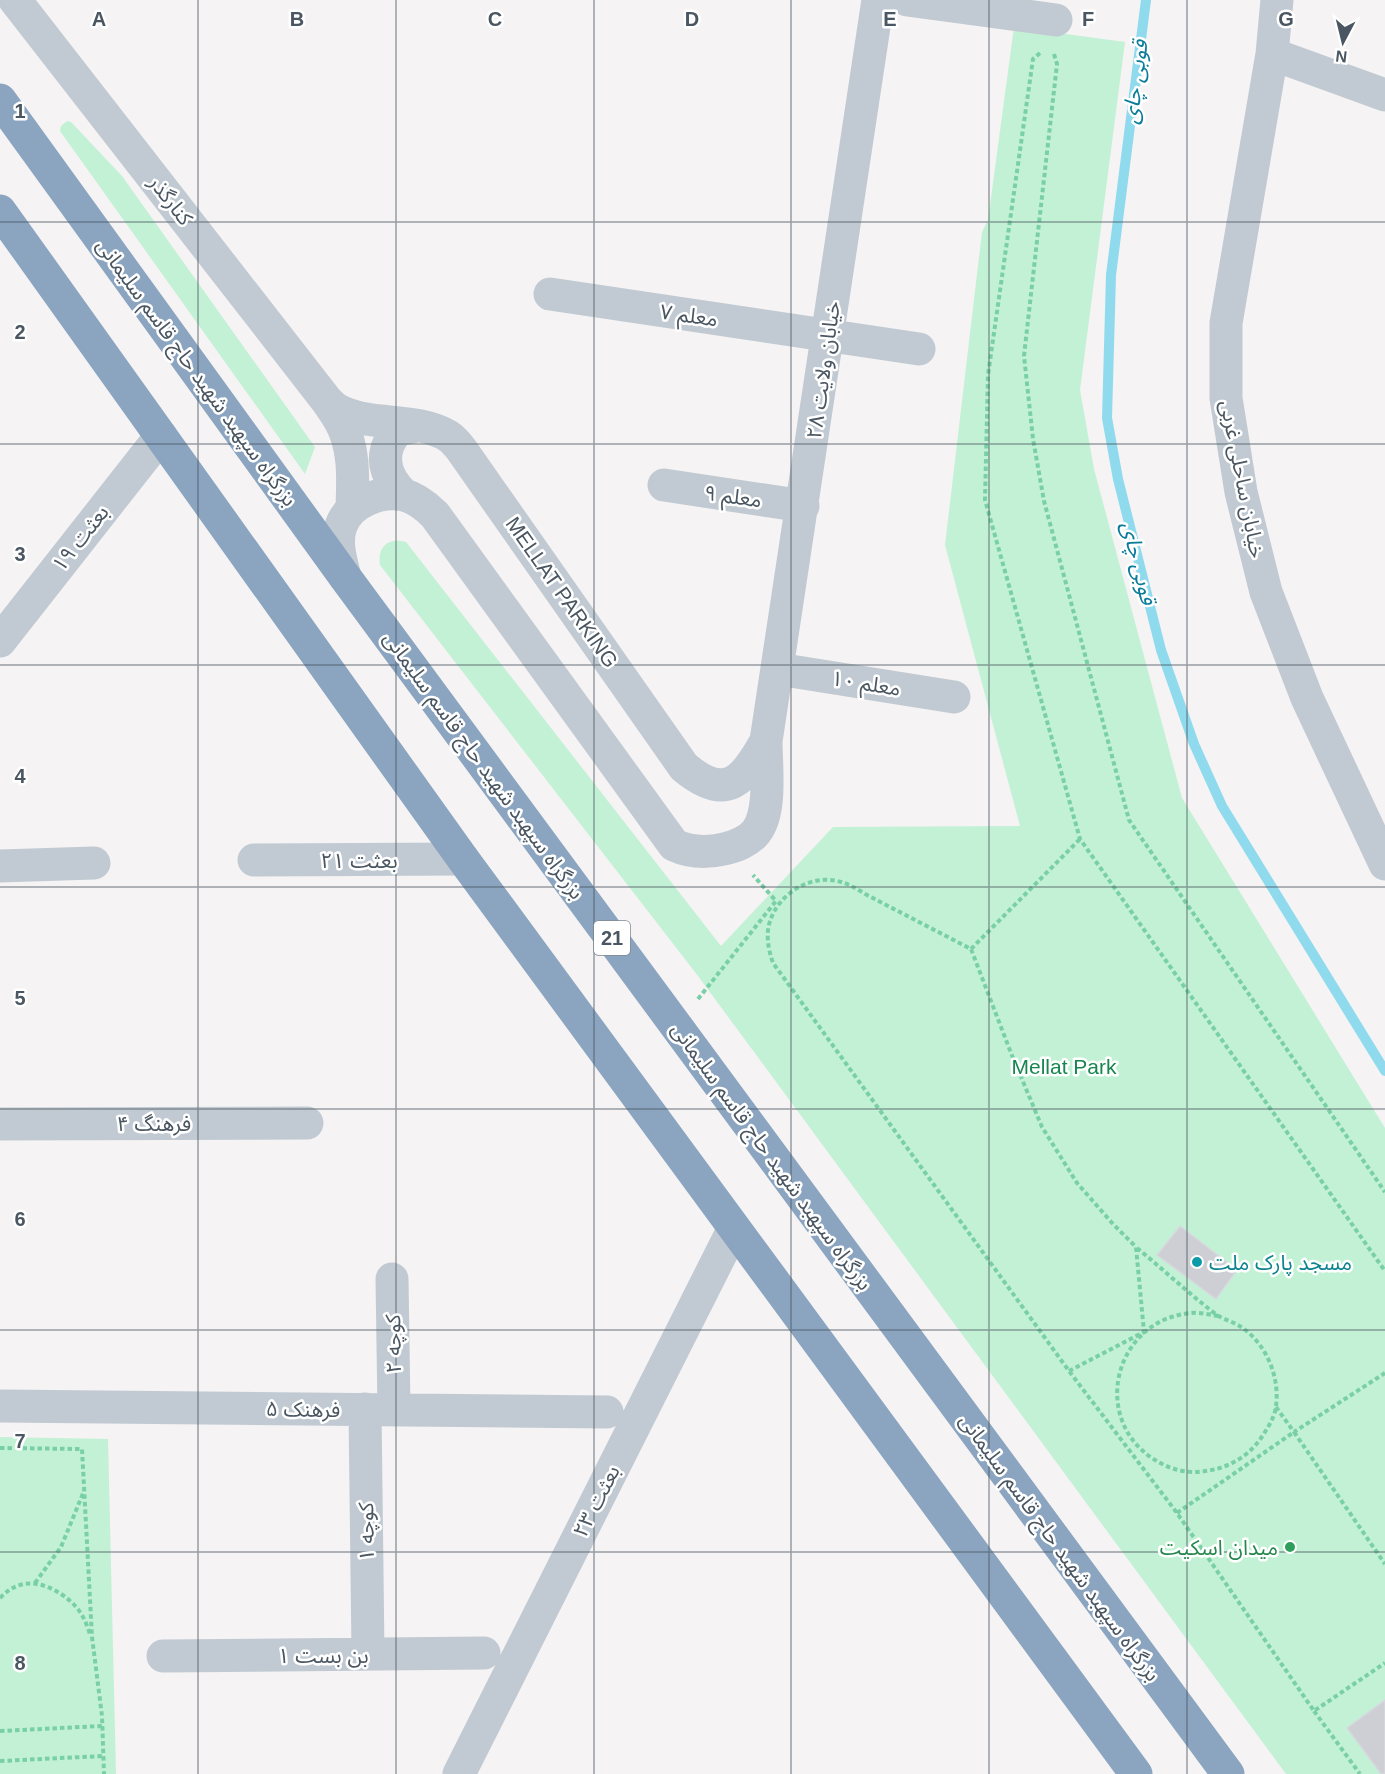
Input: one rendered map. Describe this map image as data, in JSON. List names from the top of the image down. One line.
{"streets":{"highway":["بزرگراه سپهبد شهید حاج قاسم سلیمانی","21"],"street":["کنارگذر","معلم ۷","خیابان ولایت ۲۸","خیابان ساحلی غربی","معلم ۹","بعثت ۱۹","MELLAT PARKING","معلم ۱۰","بعثت ۲۱","فرهنگ ۴","کوچه ۲","فرهنک ۵","بعثت ۲۳","کوچه ۱","بن بست ۱"]},"crossings":[["کنارگذر","MELLAT PARKING"],["معلم ۷","خیابان ولایت ۲۸"],["خیابان ولایت ۲۸","معلم ۹"],["خیابان ولایت ۲۸","MELLAT PARKING"],["خیابان ولایت ۲۸","معلم ۱۰"],["کوچه ۲","فرهنک ۵"],["کوچه ۲","کوچه ۱"],["فرهنک ۵","کوچه ۱"],["کوچه ۱","بن بست ۱"]],"water":["قوبی چای"],"parks":["Mellat Park"],"places":["مسجد پارک ملت","میدان اسکیت"],"north":"bottom","grid":{"columns":["A","B","C","D","E","F","G"],"rows":["1","2","3","4","5","6","7","8"]}}
